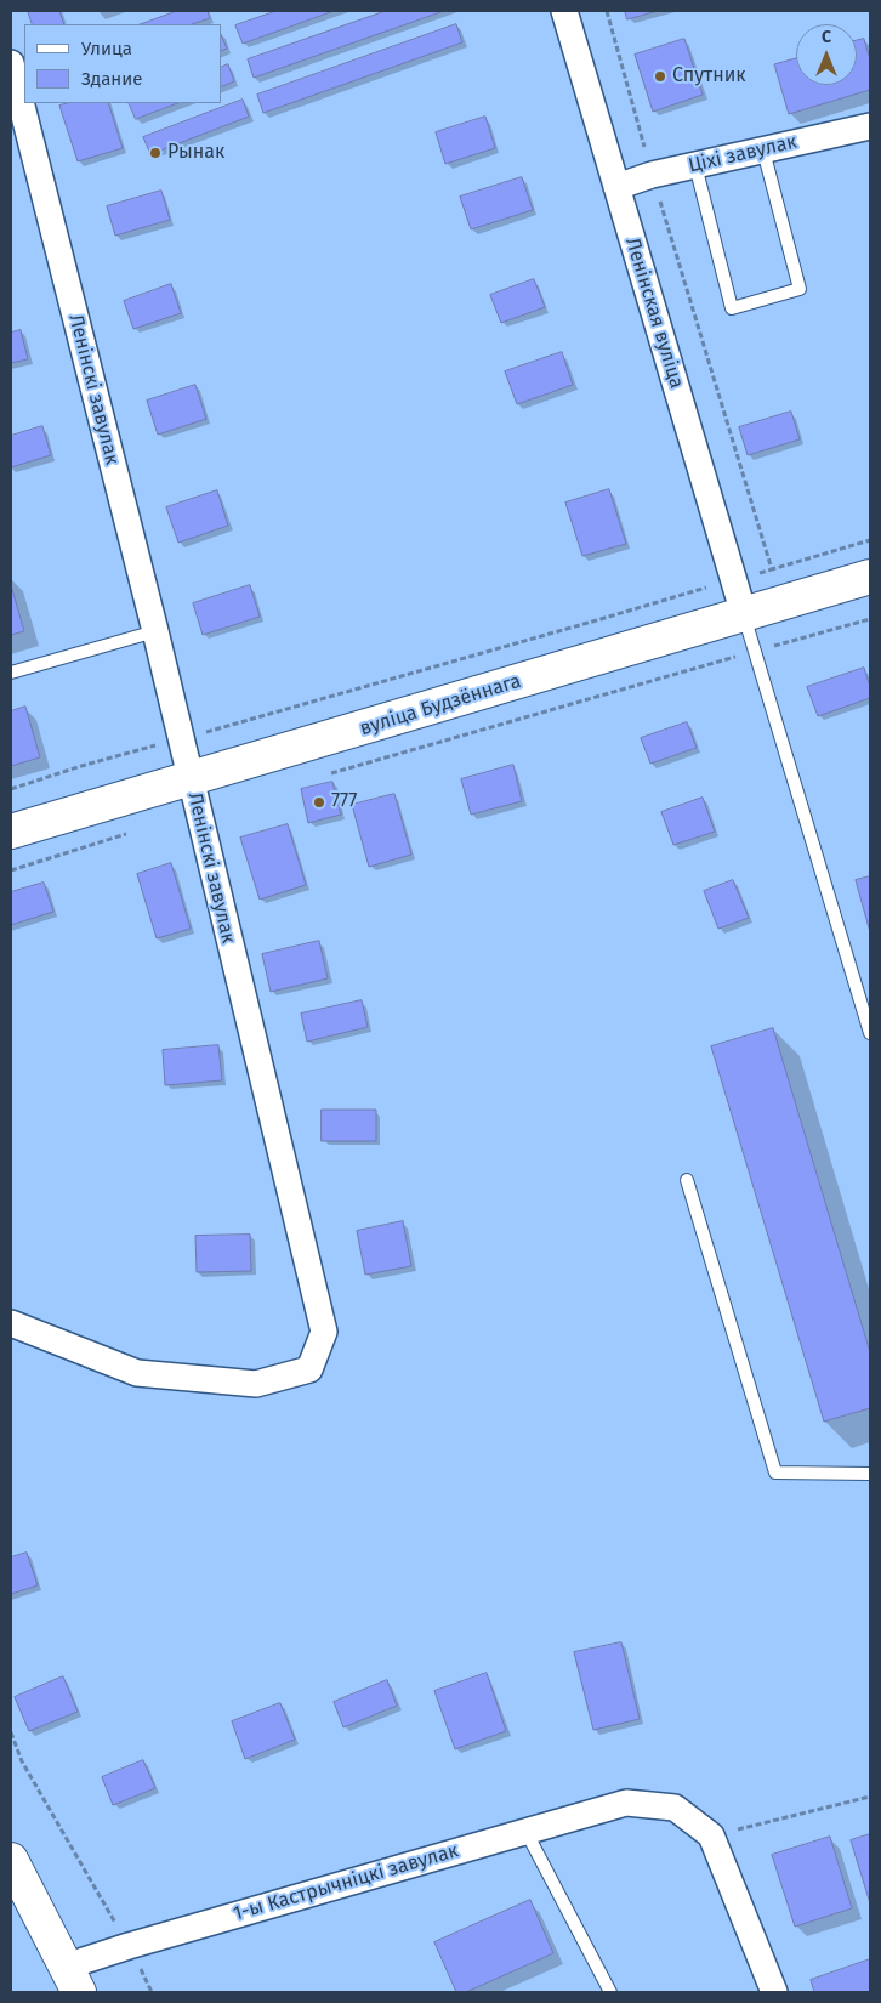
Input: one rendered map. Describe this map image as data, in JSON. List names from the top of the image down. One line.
{"streets":{"street":["Ціхі завулак","Ленінская вуліца","Ленінскі завулак","вуліца Будзённага","1-ы Кастрычніцкі завулак"]},"crossings":[["Ціхі завулак","Ленінская вуліца"],["Ленінская вуліца","вуліца Будзённага"],["Ленінскі завулак","вуліца Будзённага"]],"places":["Спутник","Рынак","777"],"legend":["Улица","Здание"],"north":"top"}
